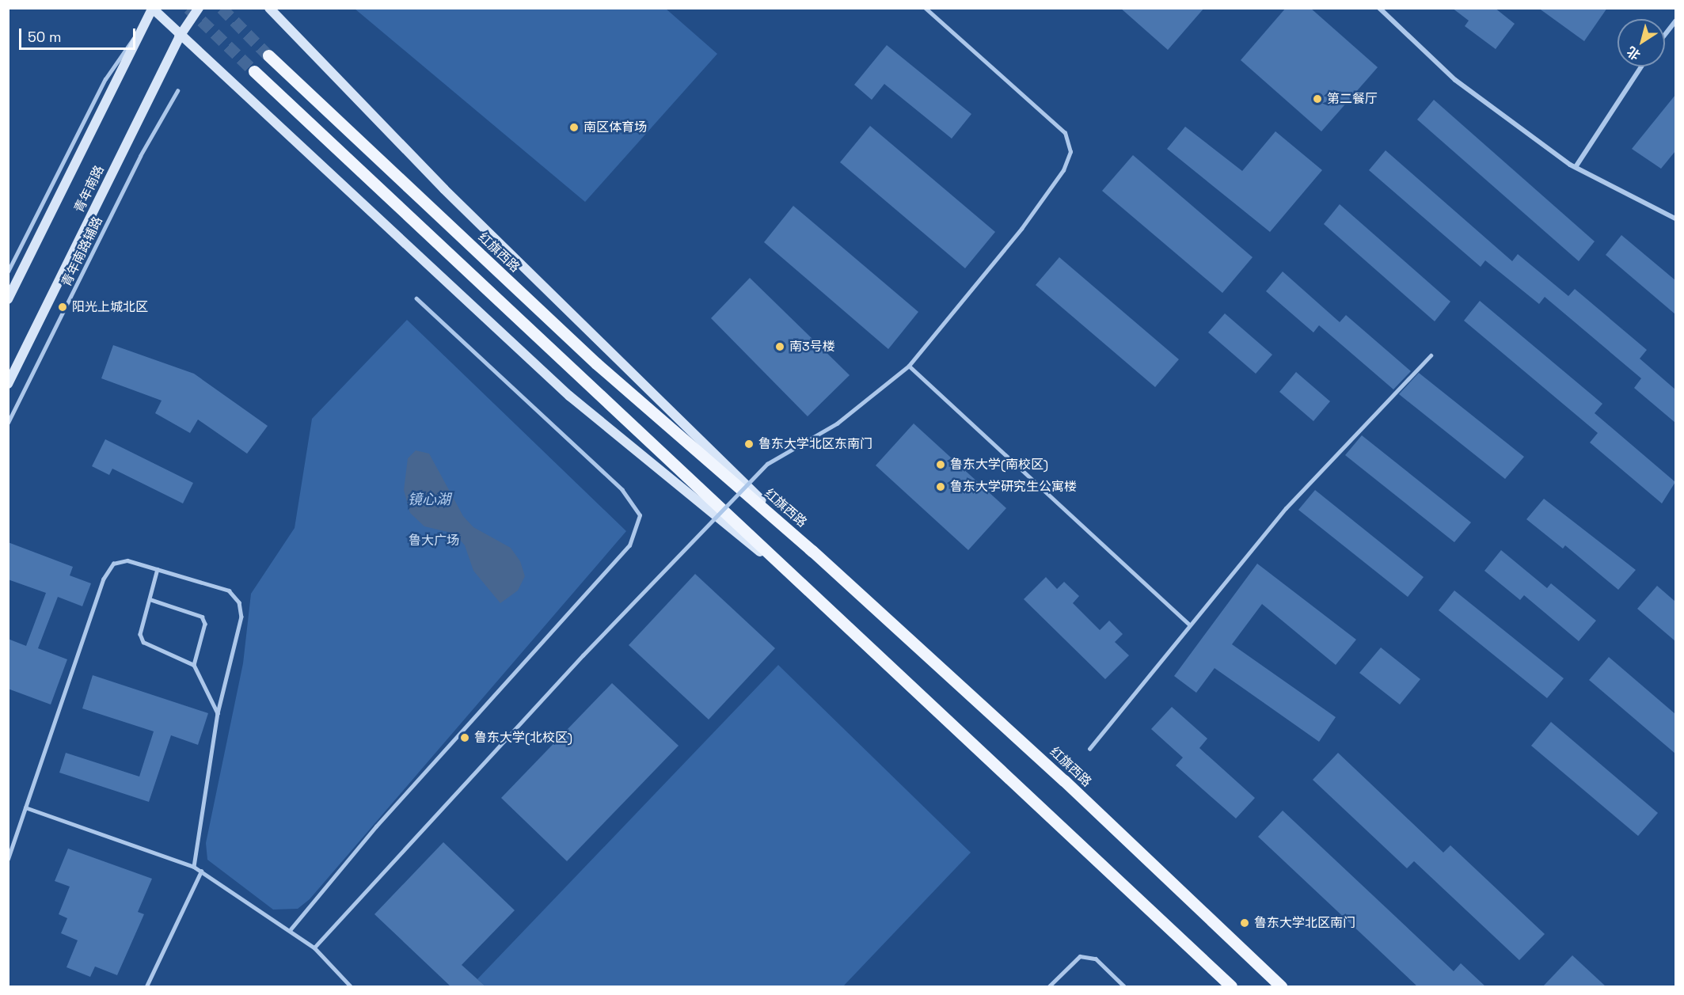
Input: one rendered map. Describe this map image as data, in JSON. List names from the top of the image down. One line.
{"streets":{"main road":["青年南路","红旗西路"],"lane":["青年南路辅路"]},"water":["镜心湖"],"parks":["鲁大广场"],"places":["第二餐厅","南区体育场","阳光上城北区","南3号楼","鲁东大学北区东南门","鲁东大学(南校区)","鲁东大学研究生公寓楼","鲁东大学(北校区)","鲁东大学北区南门"],"scale_bar":"50 m","north":"bottom left"}
